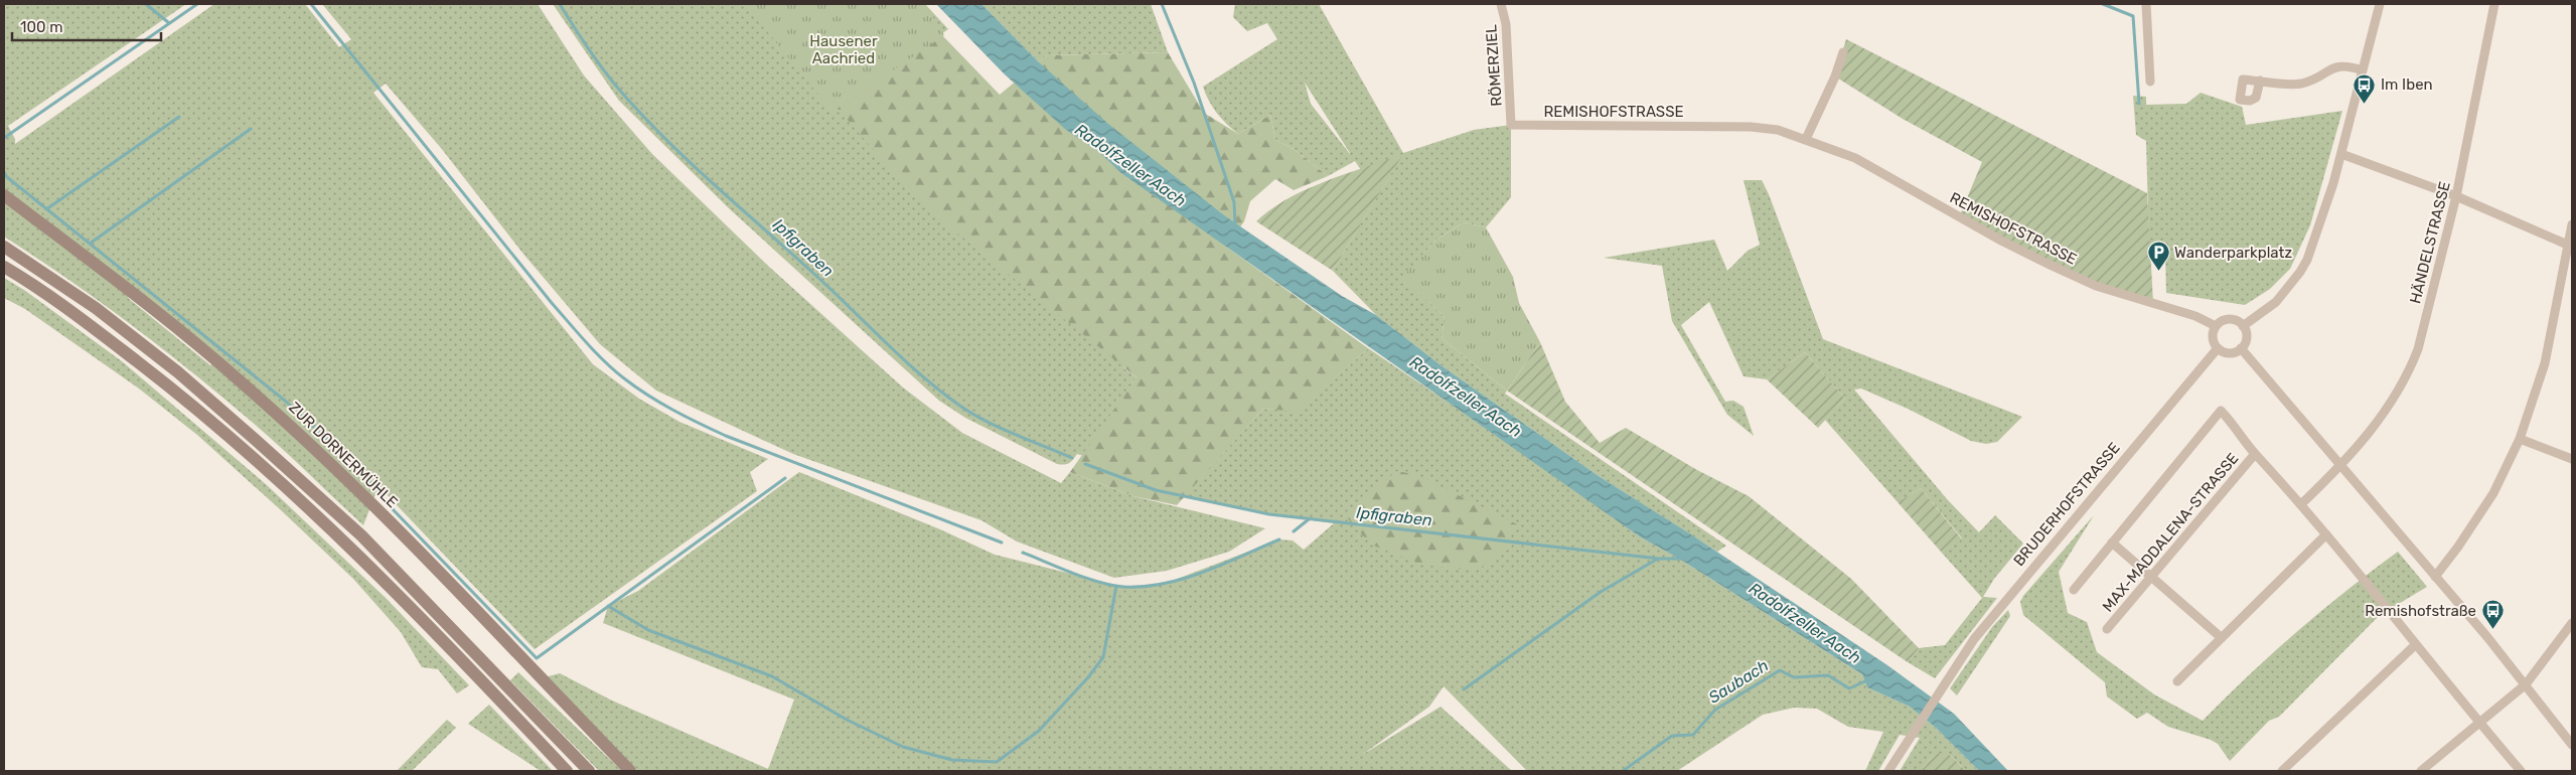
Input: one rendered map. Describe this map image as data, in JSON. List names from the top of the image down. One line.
{"streets":{"main road":["ZUR DORNERMÜHLE"],"street":["RÖMERZIEL","REMISHOFSTRASSE","HÄNDELSTRASSE","BRUDERHOFSTRASSE","MAX-MADDALENA-STRASSE"]},"crossings":[["RÖMERZIEL","REMISHOFSTRASSE"],["REMISHOFSTRASSE","BRUDERHOFSTRASSE"]],"water":["Radolfzeller Aach","Ipfigraben","Saubach"],"parks":["Hausener Aachried"],"places":{"bus stop":["Im Iben","Remishofstraße"],"parking":["Wanderparkplatz"]},"scale_bar":"100 m"}
